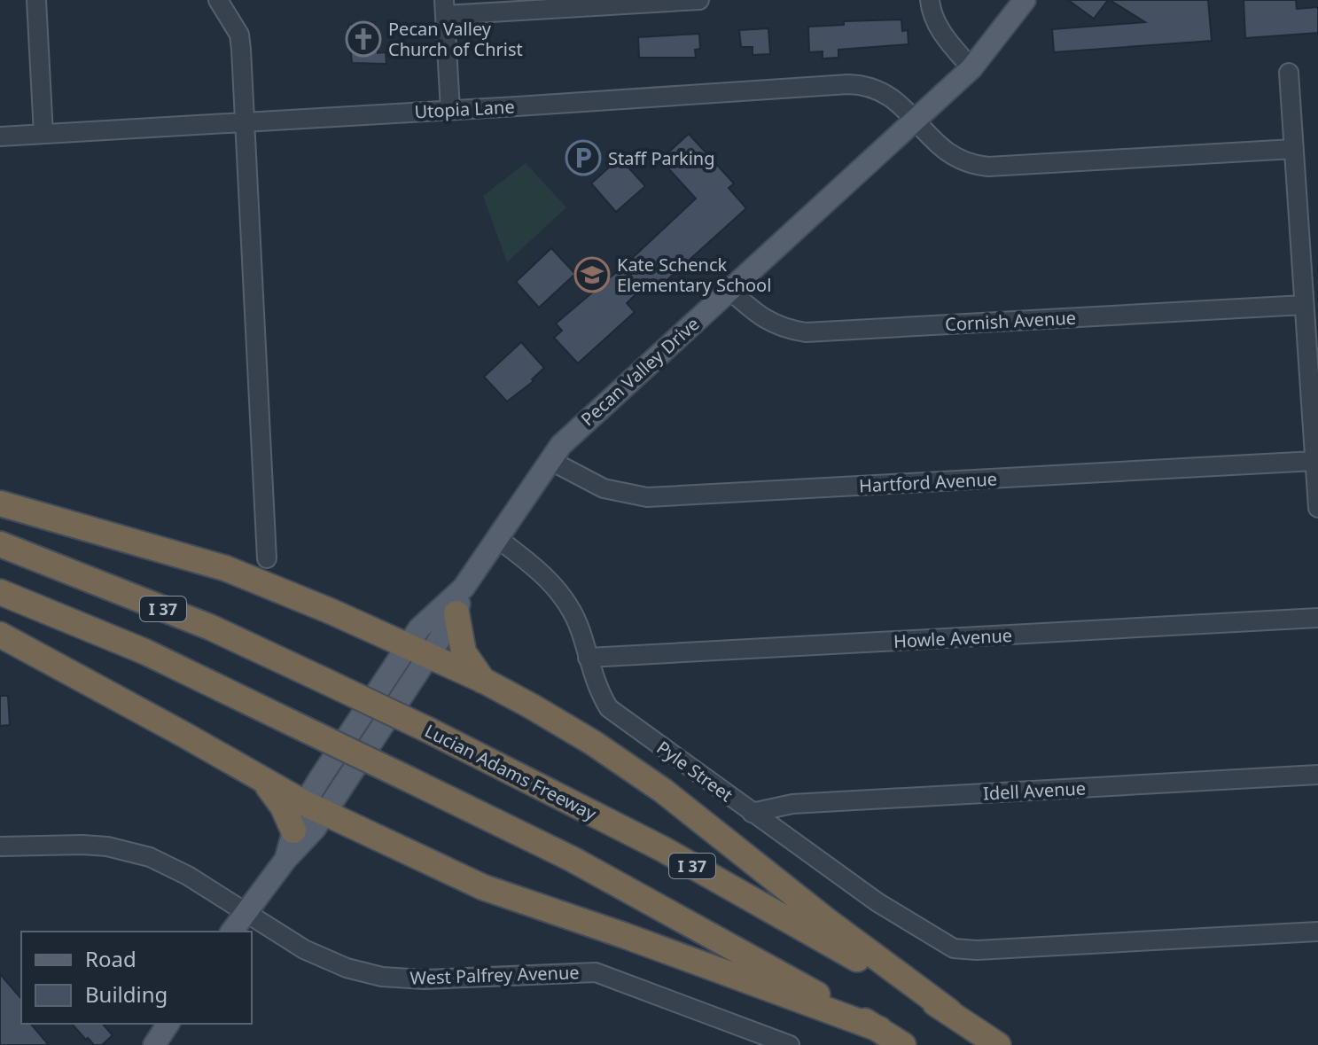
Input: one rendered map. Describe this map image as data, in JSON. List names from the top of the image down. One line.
{"streets":{"highway":["I 37","Lucian Adams Freeway"],"main road":["Pecan Valley Drive"],"street":["Utopia Lane","Cornish Avenue","Hartford Avenue","Howle Avenue","Pyle Street","Idell Avenue","West Palfrey Avenue"]},"crossings":[["Utopia Lane","Pecan Valley Drive"],["Cornish Avenue","Pecan Valley Drive"],["Pecan Valley Drive","Hartford Avenue"],["Pecan Valley Drive","Pyle Street"],["Pecan Valley Drive","West Palfrey Avenue"],["Howle Avenue","Pyle Street"],["Pyle Street","Idell Avenue"]],"places":{"church":["Pecan Valley Church of Christ"],"parking":["Staff Parking"],"school or university":["Kate Schenck Elementary School"]},"legend":["Road","Building"]}
